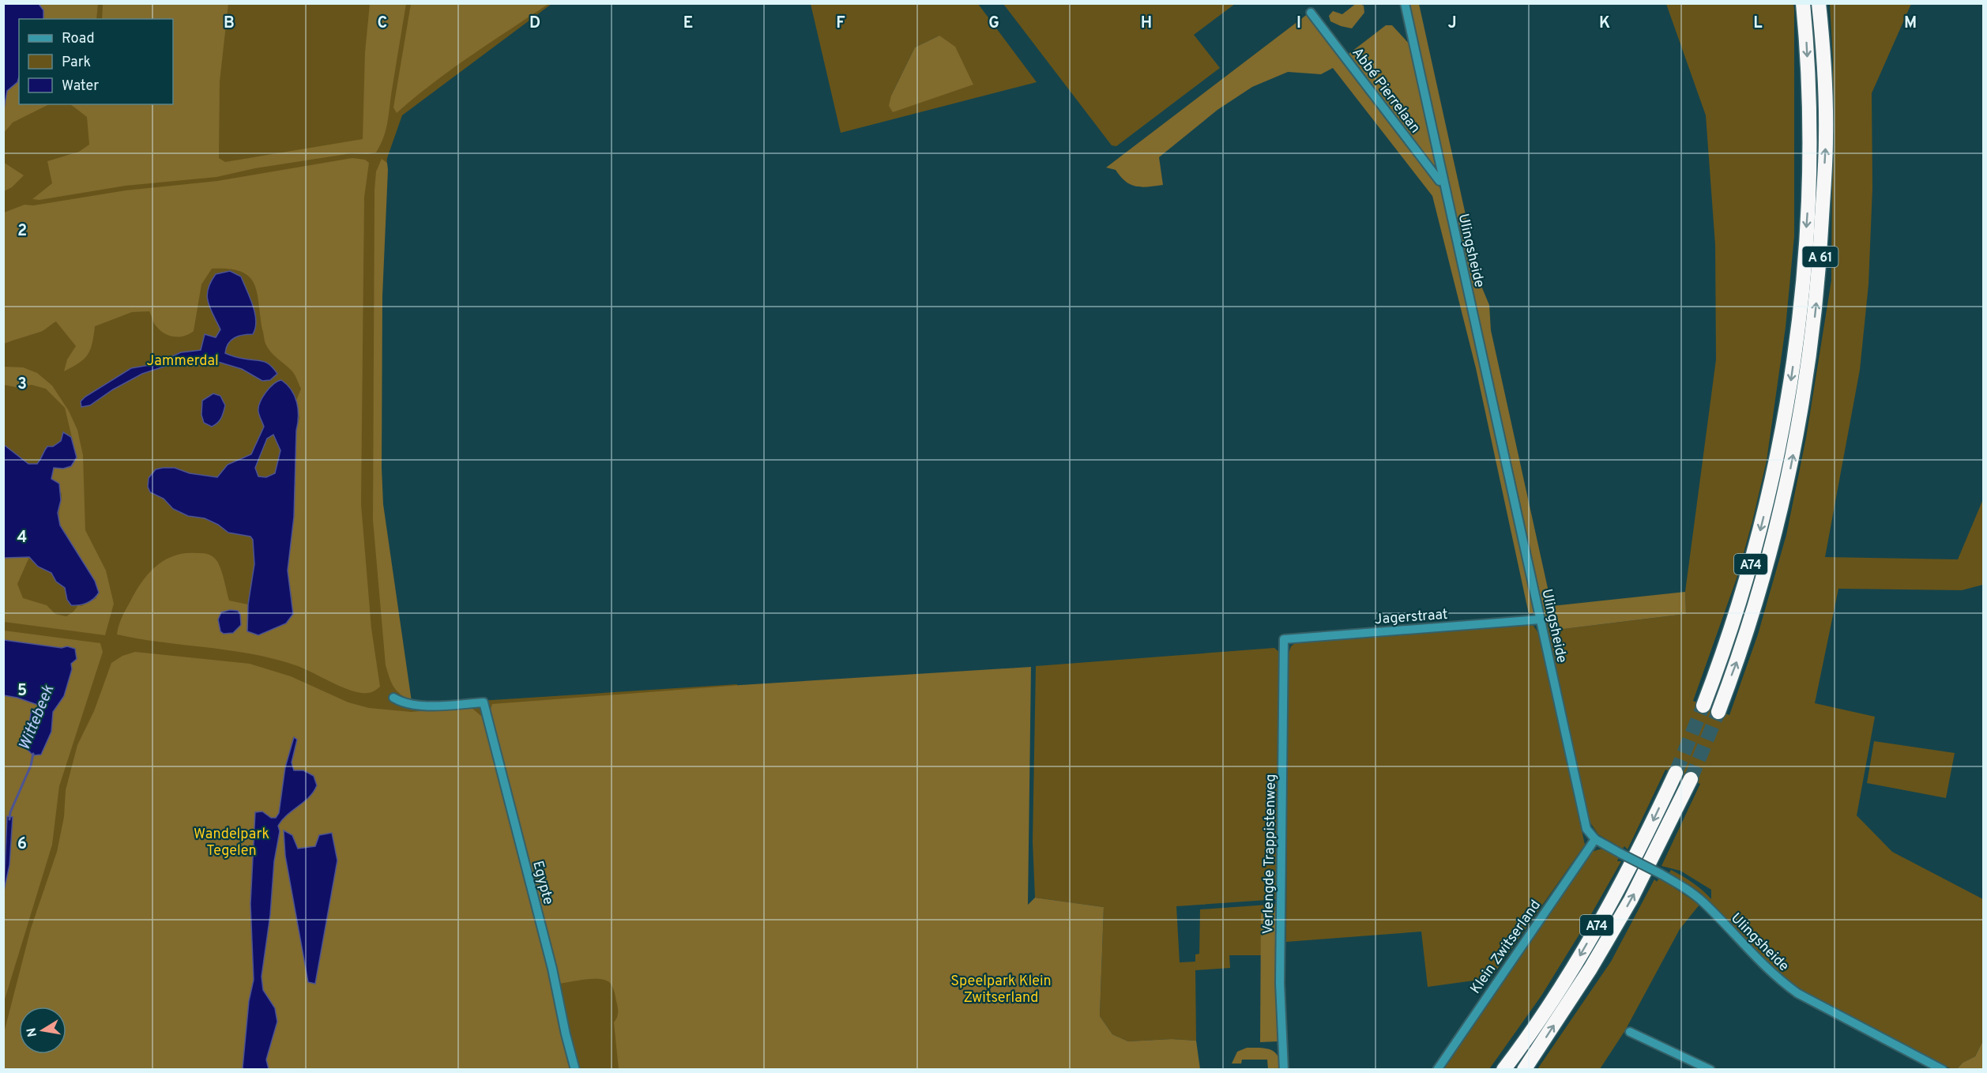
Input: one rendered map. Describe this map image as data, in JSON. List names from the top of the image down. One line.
{"streets":{"highway":["A 61","A74"],"street":["Abbé Pierrelaan","Ulingsheide","Jagerstraat","Verlengde Trappistenweg","Egypte","Klein Zwitserland"]},"crossings":[["Abbé Pierrelaan","Ulingsheide"],["Ulingsheide","Jagerstraat"],["Ulingsheide","Klein Zwitserland"],["A 61","A74"],["Jagerstraat","Verlengde Trappistenweg"]],"water":["Wittebeek"],"parks":["Jammerdal","Wandelpark Tegelen","Speelpark Klein Zwitserland"],"legend":["Road","Park","Water"],"north":"left","grid":{"columns":["B","C","D","E","F","G","H","I","J","K","L","M"],"rows":["2","3","4","5","6"]}}
